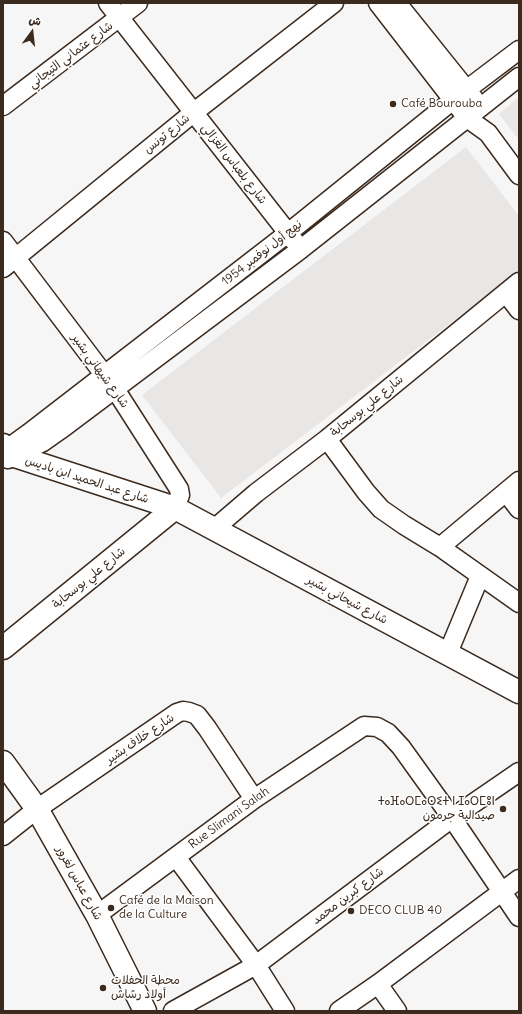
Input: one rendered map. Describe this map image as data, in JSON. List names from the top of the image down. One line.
{"streets":{"main road":["شارع علي بوسحابة","شارع عبد الحميد ابن باديس","شارع شيحاني بشير","شارع عباس لغرور"],"street":["شارع عثماني التيجاني","شارع تونس","شارع بلعباس الغزالي","نهج أول نوفمبر 1954","شارع شيهاني بشير","شارع خلاف بشير","Rue Slimani Salah","شارع كبرين محمد"]},"crossings":[["شارع عثماني التيجاني","شارع بلعباس الغزالي"],["شارع تونس","شارع بلعباس الغزالي"],["شارع تونس","شارع شيهاني بشير"],["شارع بلعباس الغزالي","نهج أول نوفمبر 1954"],["نهج أول نوفمبر 1954","شارع شيهاني بشير"],["نهج أول نوفمبر 1954","شارع عبد الحميد ابن باديس"],["شارع شيهاني بشير","شارع علي بوسحابة"],["شارع شيهاني بشير","شارع عبد الحميد ابن باديس"],["شارع شيهاني بشير","شارع شيحاني بشير"],["شارع علي بوسحابة","شارع عبد الحميد ابن باديس"],["شارع علي بوسحابة","شارع شيحاني بشير"],["شارع عبد الحميد ابن باديس","شارع شيحاني بشير"],["شارع خلاف بشير","Rue Slimani Salah"],["شارع خلاف بشير","شارع عباس لغرور"],["Rue Slimani Salah","شارع عباس لغرور"],["Rue Slimani Salah","شارع كبرين محمد"]],"places":["Café Bourouba","ⵜⴰⴼⴰⵔⵎⴰⵙⵉⵜ ⵏ ⵊⴰⵔⵎⵓⵏ صيدالية جرمون","Café de la Maison de la Culture","DECO CLUB 40","محطة الحفلات أولاد رشاش"],"north":"top"}
